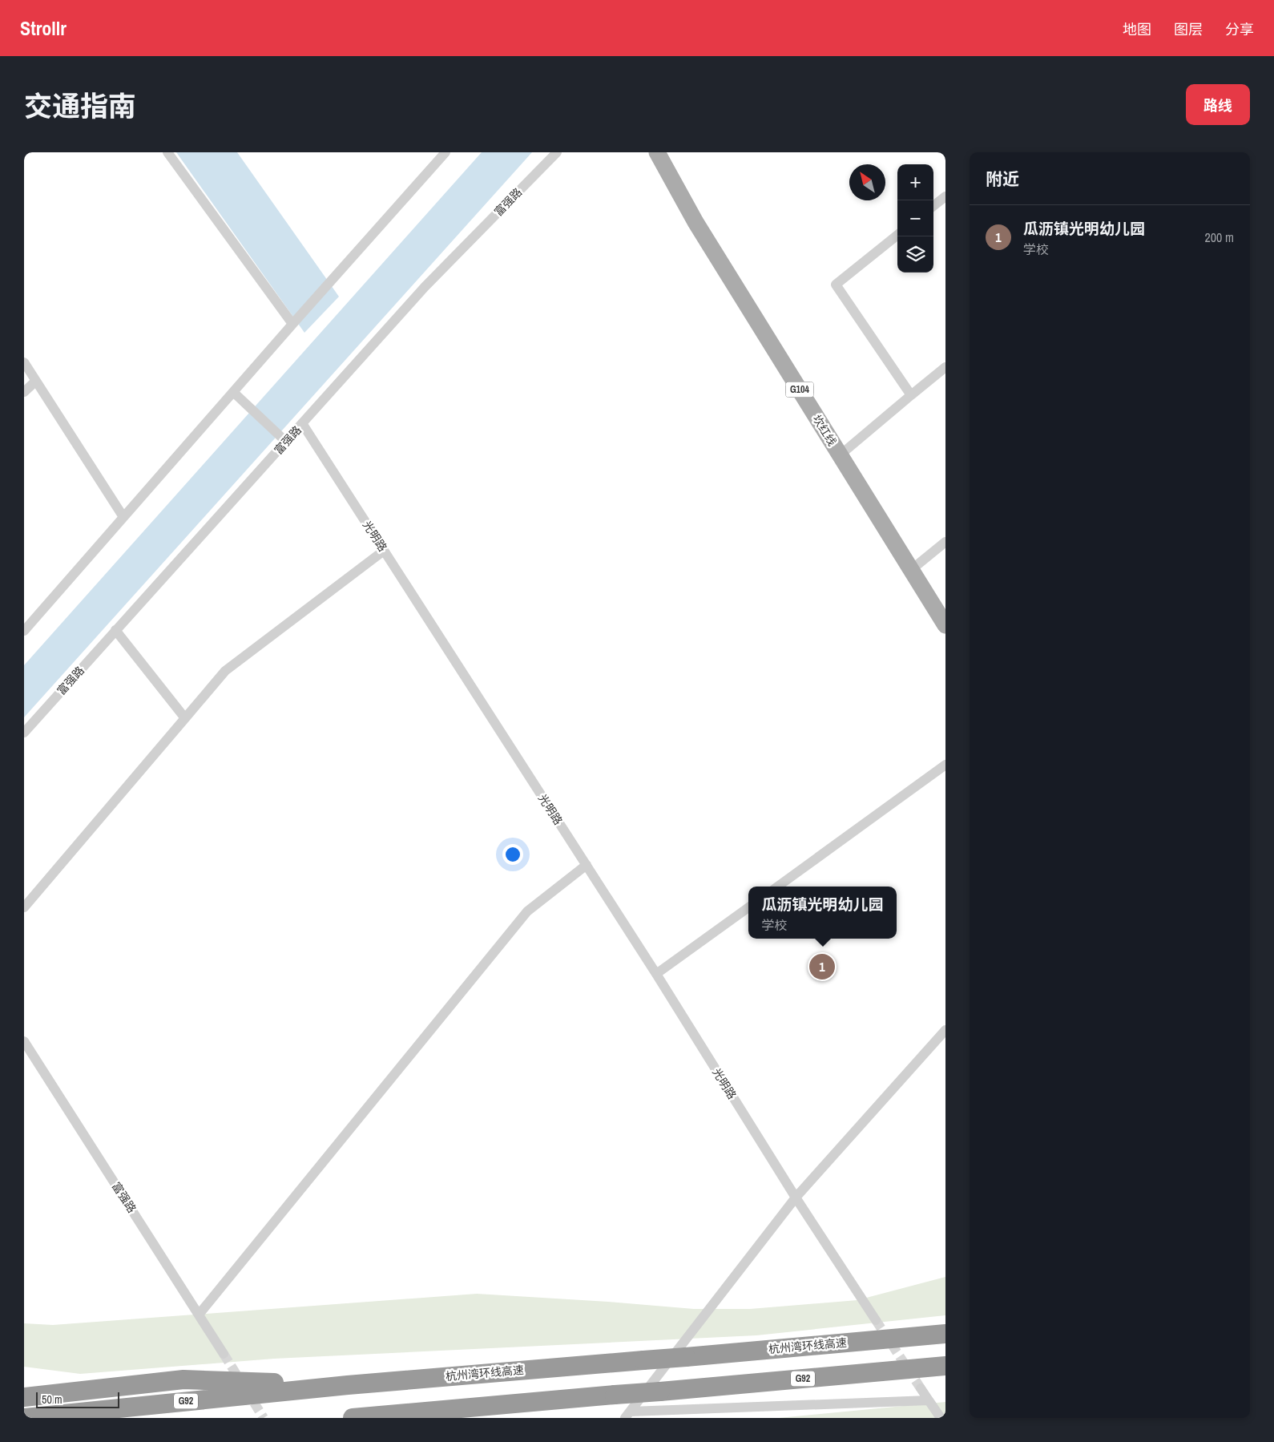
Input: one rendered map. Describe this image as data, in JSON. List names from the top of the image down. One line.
{"streets":{"highway":["杭州湾环线高速","G92"],"main road":["G104","坎红线"],"street":["富强路","光明路"]},"crossings":[["富强路","光明路"]],"scale_bar":"50 m","north":"top left","page":{"header":"Strollr","nav":["地图","图层","分享"],"title":"交通指南","buttons":"路线","heading":"附近","map_buttons":["+","−"],"list":[{"mark":"1","name":"瓜沥镇光明幼儿园","note":"学校","value":"200 m"}],"popup":["瓜沥镇光明幼儿园","学校"],"pins":"1","scale":"50 m"}}
